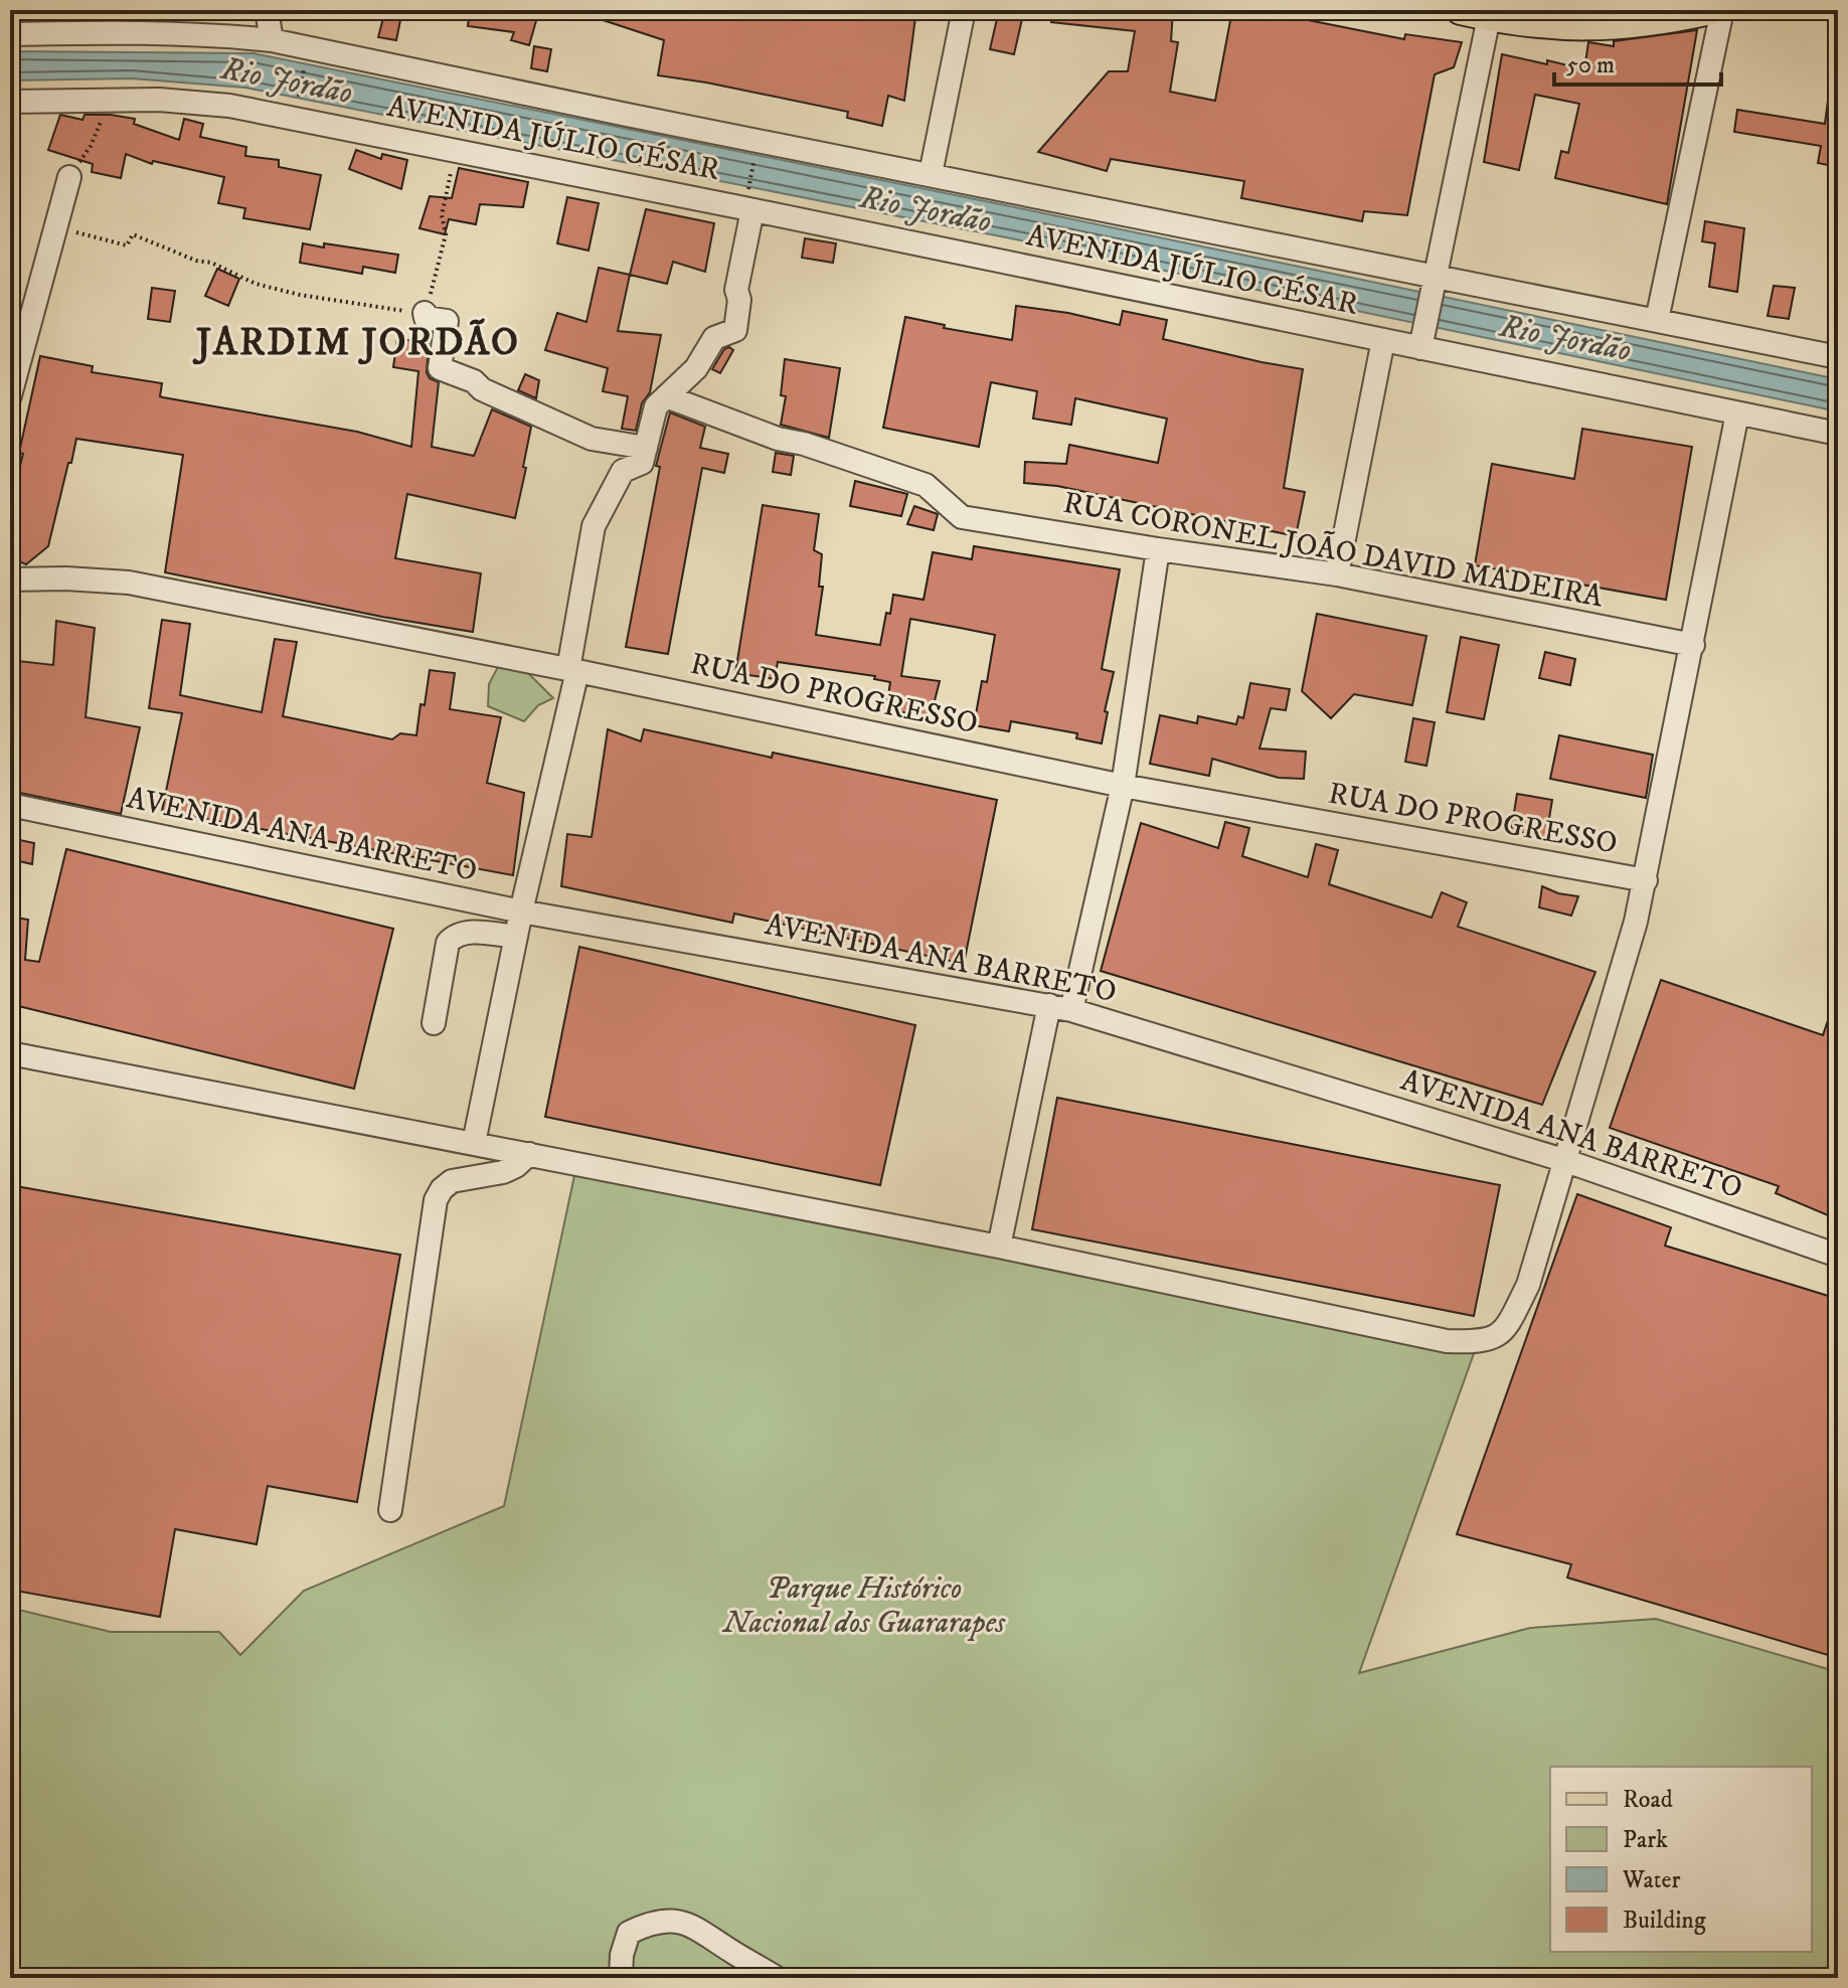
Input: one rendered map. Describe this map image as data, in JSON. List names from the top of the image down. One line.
{"streets":{"street":["AVENIDA JÚLIO CÉSAR","RUA CORONEL JOÃO DAVID MADEIRA","RUA DO PROGRESSO","AVENIDA ANA BARRETO"]},"districts":["JARDIM JORDÃO"],"water":["Rio Jordão"],"parks":["Parque Histórico Nacional dos Guararapes"],"legend":["Road","Park","Water","Building"],"scale_bar":"50 m"}
